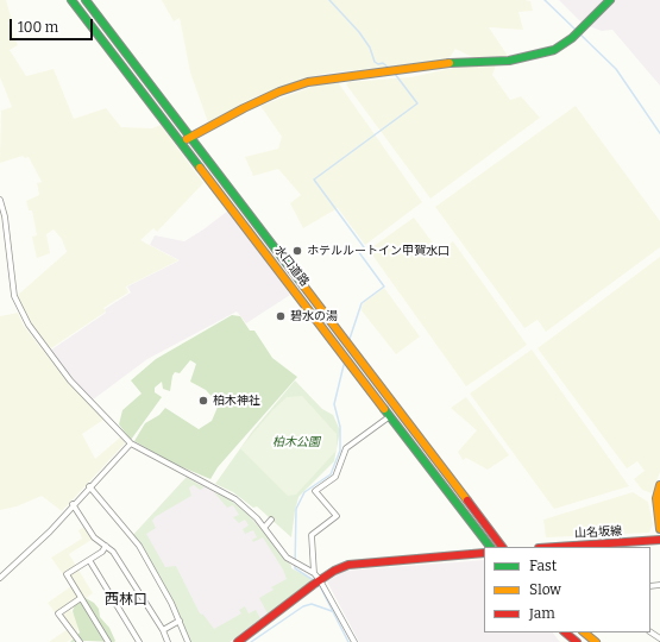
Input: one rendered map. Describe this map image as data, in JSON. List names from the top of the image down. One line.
{"streets":{"main road":["水口道路","山名坂線"]},"districts":["西林口"],"parks":["柏木公園"],"places":["ホテルルートイン甲賀水口","碧水の湯","柏木神社"],"legend":["Fast","Slow","Jam"],"scale_bar":"100 m"}
